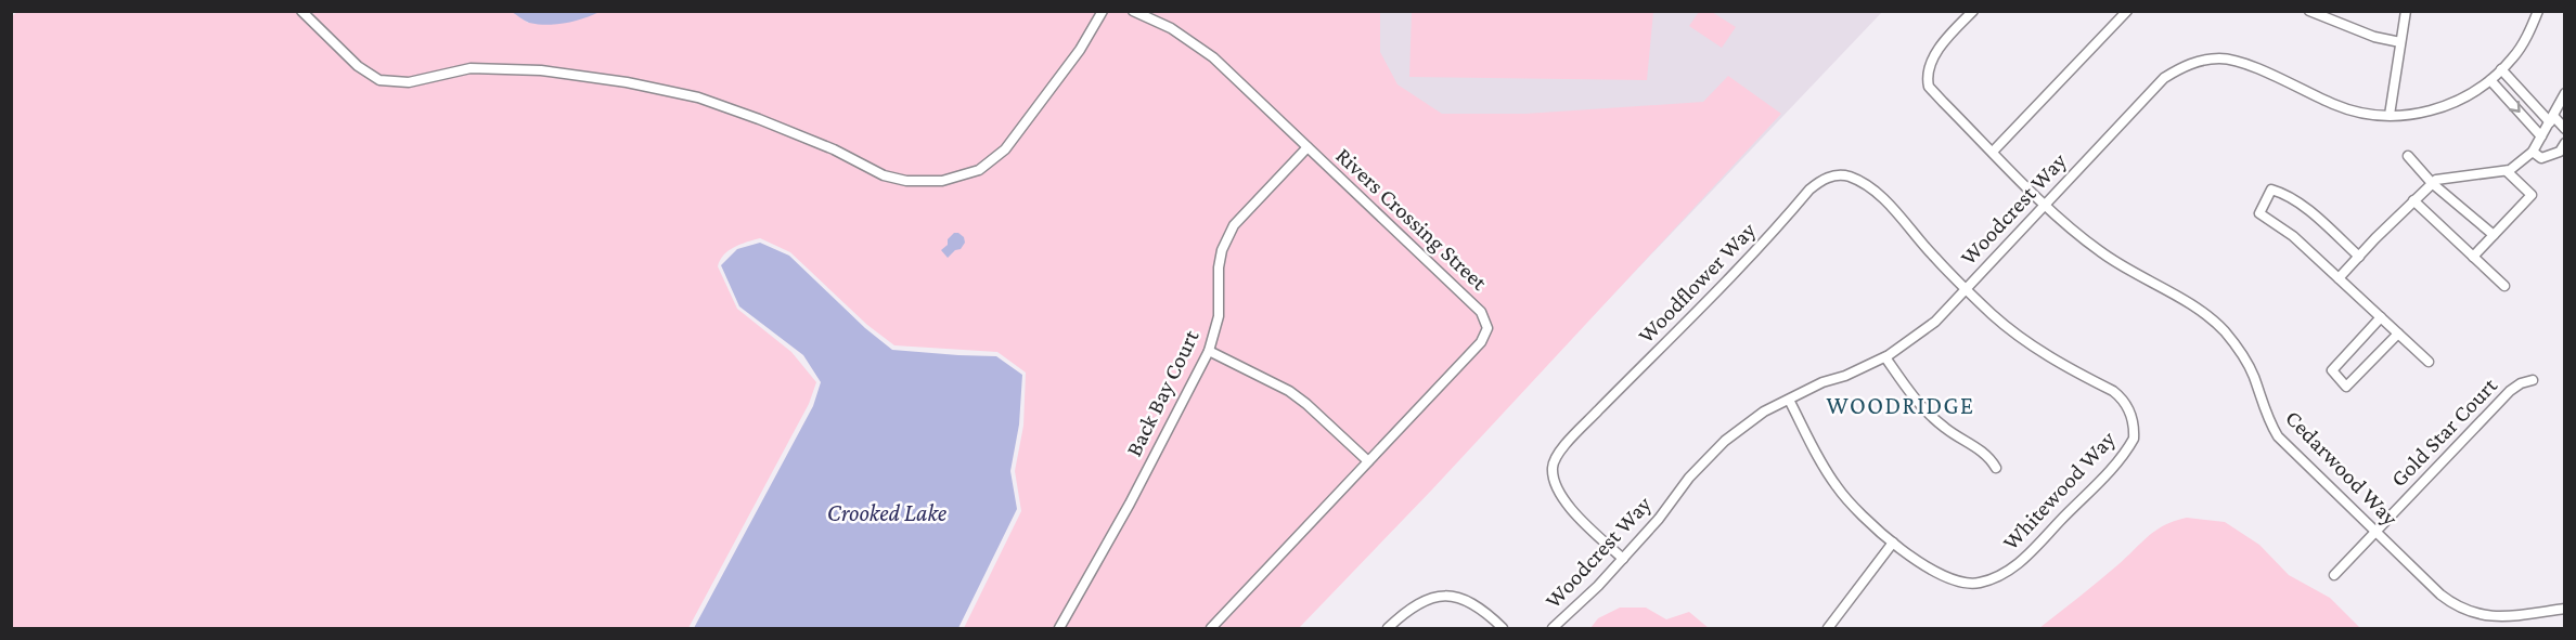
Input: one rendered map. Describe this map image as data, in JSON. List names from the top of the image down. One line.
{"streets":{"street":["Woodcrest Way","Rivers Crossing Street","Woodflower Way","Back Bay Court","Gold Star Court","Cedarwood Way","Whitewood Way"]},"crossings":[["Woodcrest Way","Woodflower Way"],["Woodcrest Way","Cedarwood Way"],["Woodcrest Way","Whitewood Way"],["Rivers Crossing Street","Back Bay Court"],["Woodflower Way","Whitewood Way"],["Gold Star Court","Cedarwood Way"]],"districts":["WOODRIDGE"],"water":["Crooked Lake"]}
